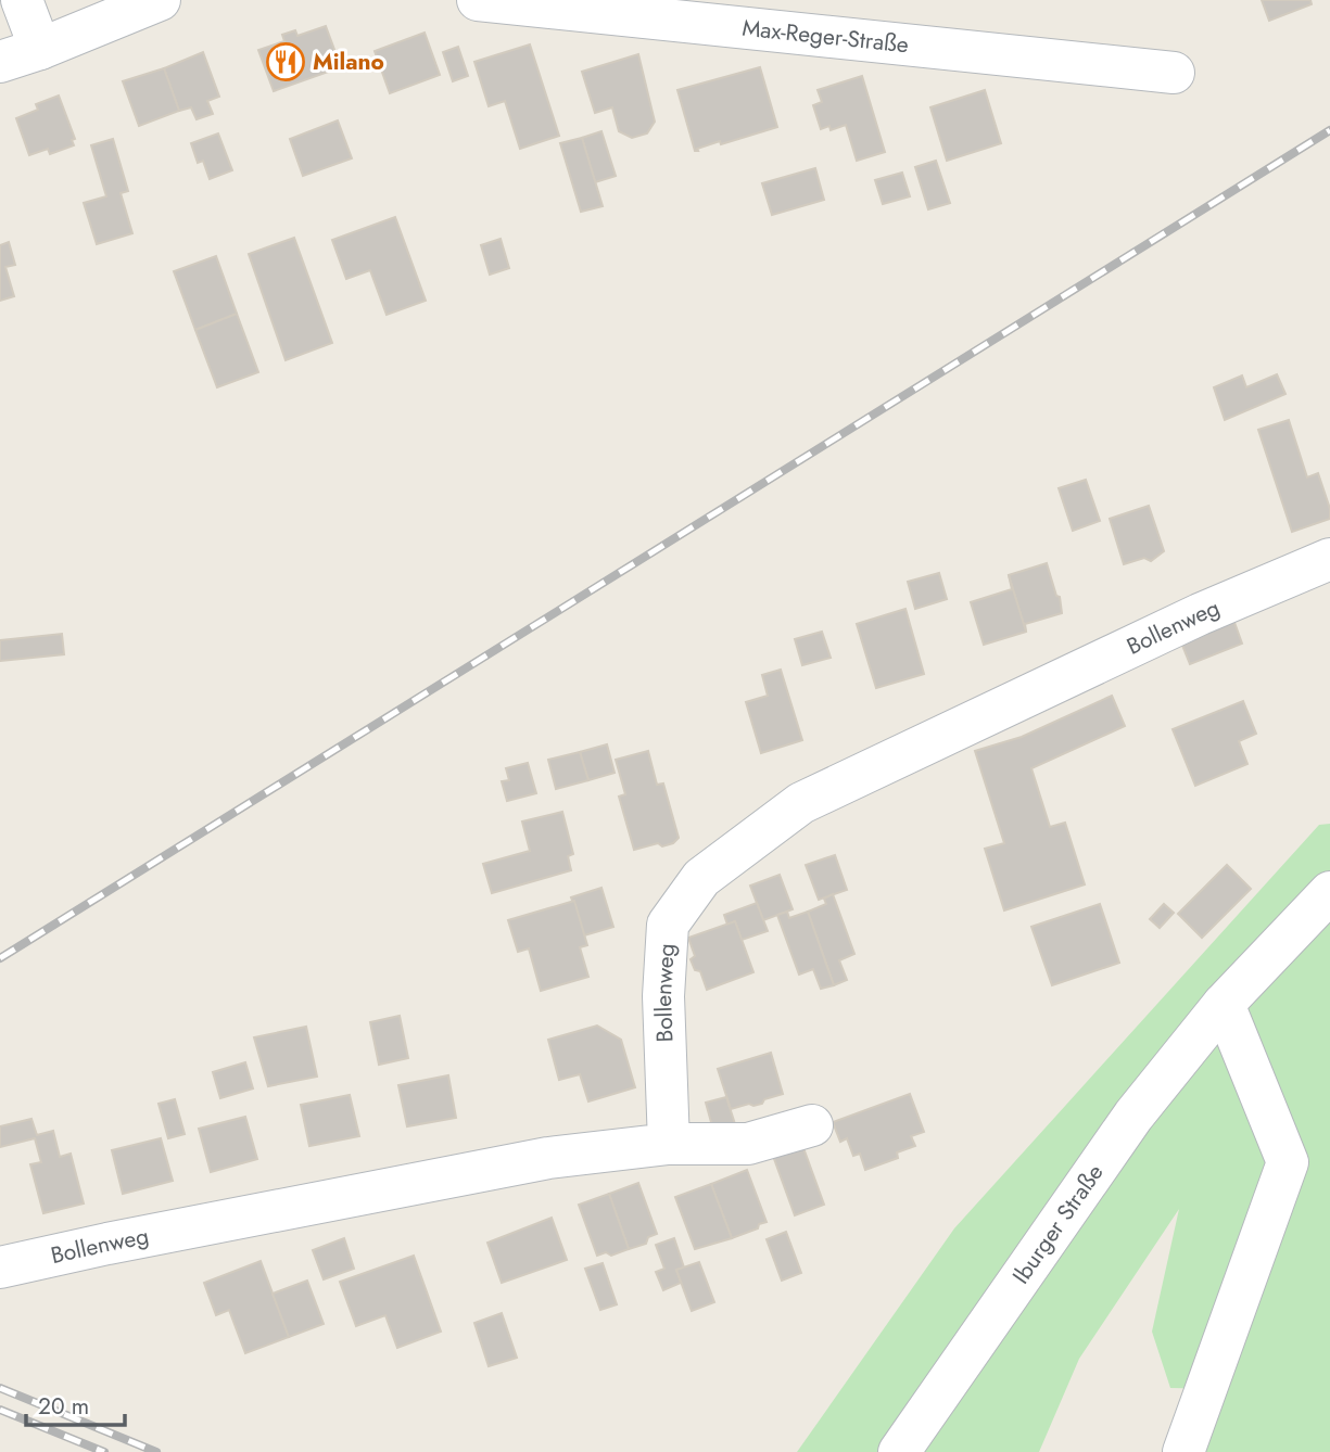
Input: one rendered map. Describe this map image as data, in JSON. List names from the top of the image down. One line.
{"streets":{"street":["Max-Reger-Straße","Bollenweg","Iburger Straße"]},"places":{"restaurant":["Milano"]},"scale_bar":"20 m"}
